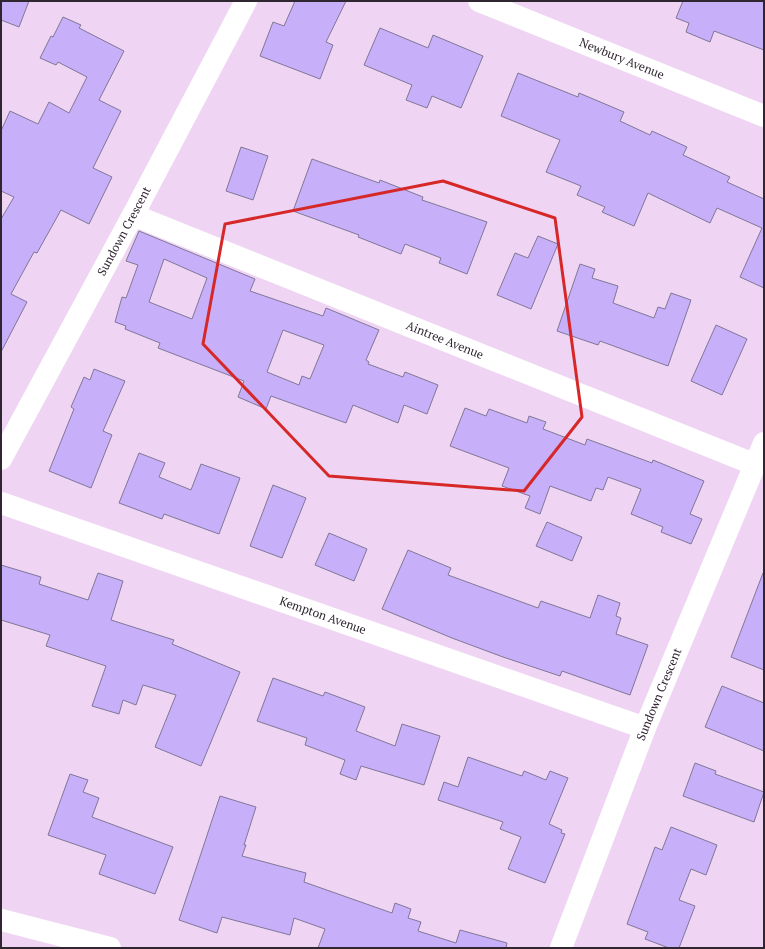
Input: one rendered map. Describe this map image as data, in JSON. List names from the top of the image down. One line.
{"streets":{"street":["Newbury Avenue","Sundown Crescent","Aintree Avenue","Kempton Avenue"]},"crossings":[["Sundown Crescent","Aintree Avenue"],["Sundown Crescent","Kempton Avenue"]]}
